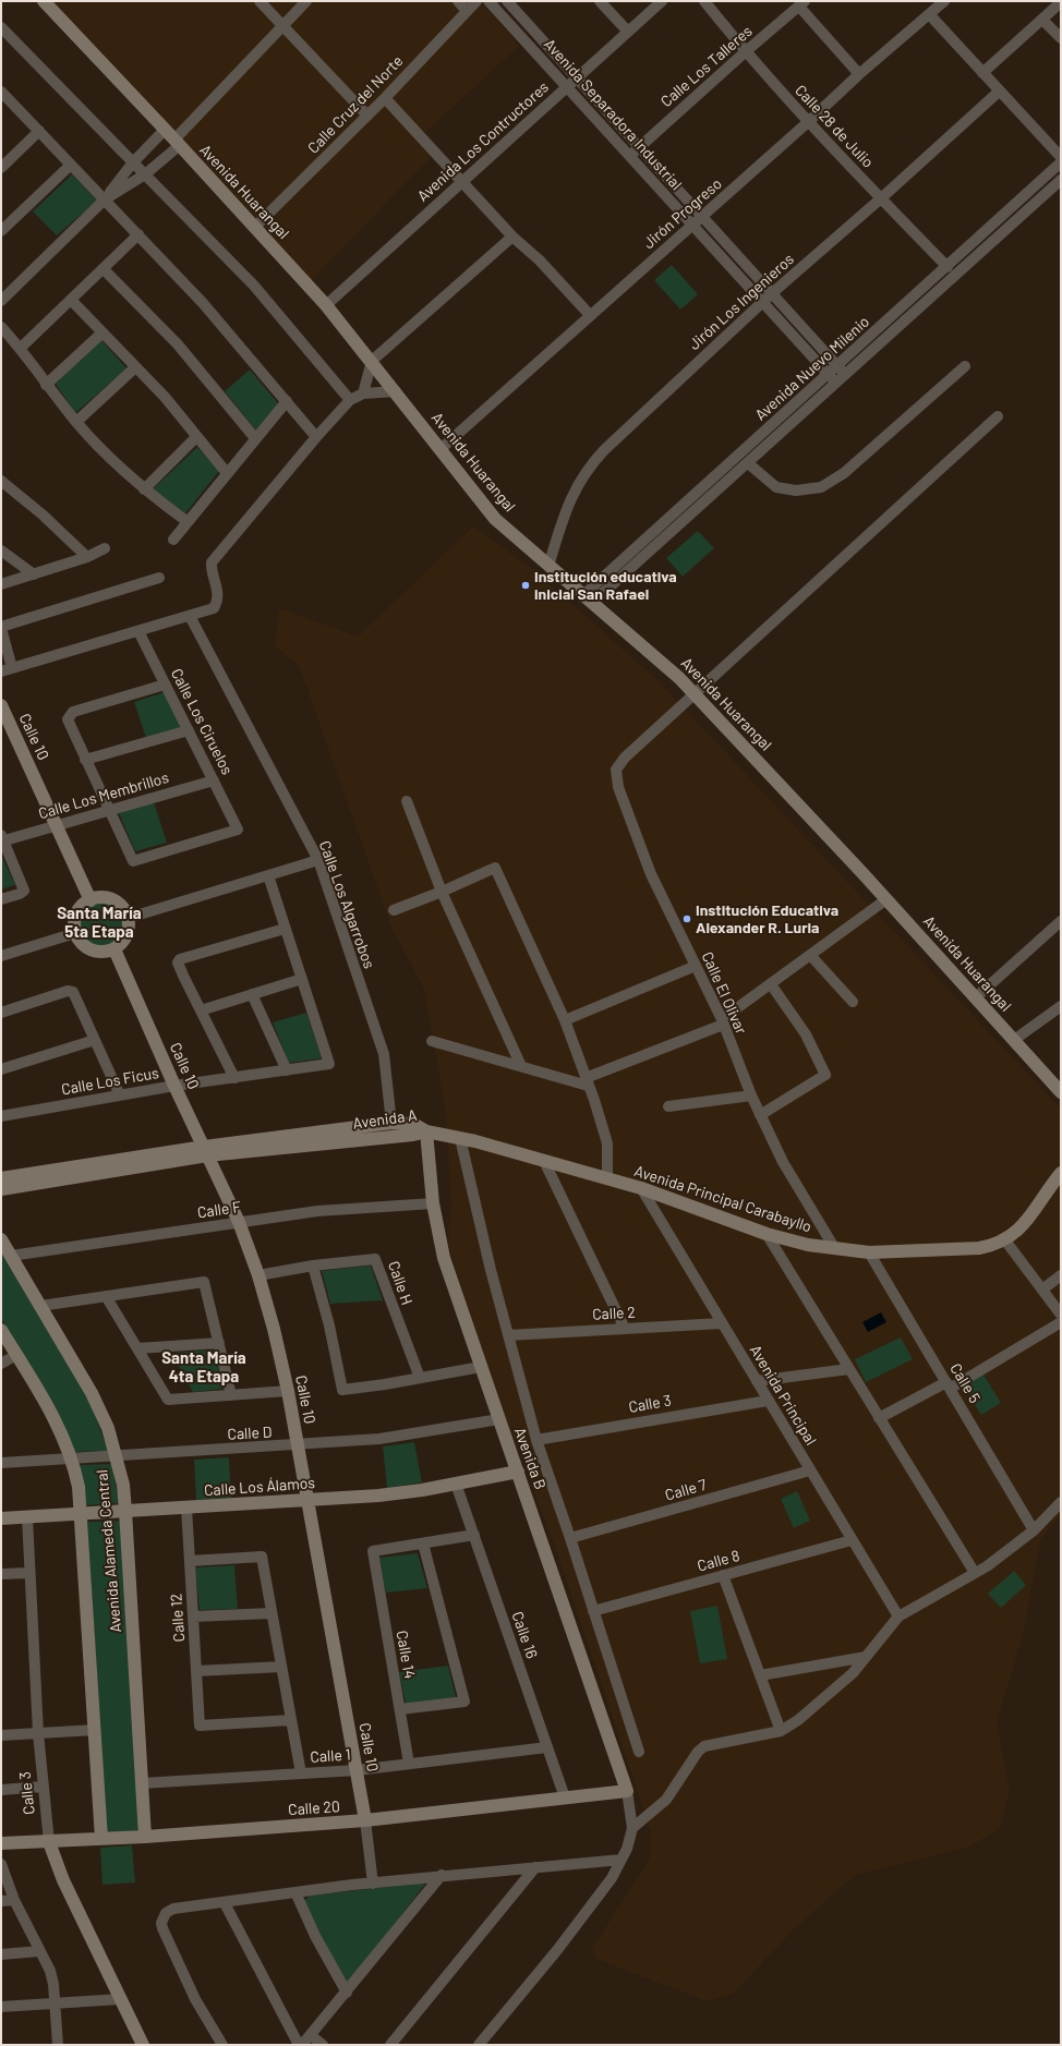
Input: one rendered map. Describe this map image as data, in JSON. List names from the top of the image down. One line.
{"streets":{"street":["Calle Los Talleres","Calle Cruz del Norte","Avenida Separadora Industrial","Calle 28 de Julio","Avenida Los Contructores","Avenida Huarangal","Jirón Progreso","Jirón Los Ingenieros","Avenida Nuevo Milenio","Calle Los Ciruelos","Calle 10","Calle Los Membrillos","Calle Los Algarrobos","Calle El Olivar","Calle Los Ficus","Avenida A","Avenida Principal Carabayllo","Calle F","Calle H","Calle 2","Calle 5","Avenida Principal","Calle 3","Calle D","Avenida B","Calle Los Álamos","Calle 7","Avenida Alameda Central","Calle 8","Calle 12","Calle 16","Calle 14","Calle 1","Calle 20"]},"crossings":[["Calle Los Talleres","Avenida Separadora Industrial"],["Calle Los Talleres","Calle 28 de Julio"],["Calle Cruz del Norte","Avenida Huarangal"],["Avenida Separadora Industrial","Avenida Los Contructores"],["Avenida Separadora Industrial","Jirón Progreso"],["Avenida Separadora Industrial","Jirón Los Ingenieros"],["Avenida Separadora Industrial","Avenida Nuevo Milenio"],["Calle 28 de Julio","Jirón Progreso"],["Calle 28 de Julio","Jirón Los Ingenieros"],["Calle 28 de Julio","Avenida Nuevo Milenio"],["Avenida Los Contructores","Avenida Huarangal"],["Avenida Huarangal","Jirón Progreso"],["Avenida Huarangal","Jirón Los Ingenieros"],["Avenida Huarangal","Avenida Nuevo Milenio"],["Avenida Huarangal","Calle El Olivar"],["Calle Los Ciruelos","Calle Los Membrillos"],["Calle 10","Calle Los Membrillos"],["Calle 10","Calle Los Ficus"],["Calle 10","Avenida A"],["Calle 10","Calle F"],["Calle 10","Calle H"],["Calle 10","Calle D"],["Calle 10","Calle Los Álamos"],["Calle 10","Calle 1"],["Calle 10","Calle 20"],["Calle Los Algarrobos","Avenida A"],["Calle El Olivar","Avenida Principal Carabayllo"],["Avenida A","Avenida Principal Carabayllo"],["Avenida A","Avenida B"],["Avenida Principal Carabayllo","Calle 5"],["Avenida Principal Carabayllo","Avenida Principal"],["Avenida Principal Carabayllo","Avenida B"],["Calle F","Avenida B"],["Calle F","Avenida Alameda Central"],["Calle 2","Avenida Principal"],["Calle 2","Avenida B"],["Avenida Principal","Calle 3"],["Avenida Principal","Calle 7"],["Avenida Principal","Calle 8"],["Calle 3","Avenida B"],["Calle 3","Calle Los Álamos"],["Calle 3","Calle 20"],["Calle D","Avenida B"],["Calle D","Avenida Alameda Central"],["Avenida B","Calle Los Álamos"],["Avenida B","Calle 7"],["Avenida B","Calle 8"],["Avenida B","Calle 20"],["Calle Los Álamos","Avenida Alameda Central"],["Calle Los Álamos","Calle 12"],["Calle Los Álamos","Calle 16"],["Avenida Alameda Central","Calle 1"],["Avenida Alameda Central","Calle 20"],["Calle 16","Calle 1"],["Calle 16","Calle 20"],["Calle 14","Calle 1"]],"districts":["Santa María 5ta Etapa","Santa María 4ta Etapa"],"places":["Institución educativa inicial San Rafael","Institución Educativa Alexander R. Luria"]}
